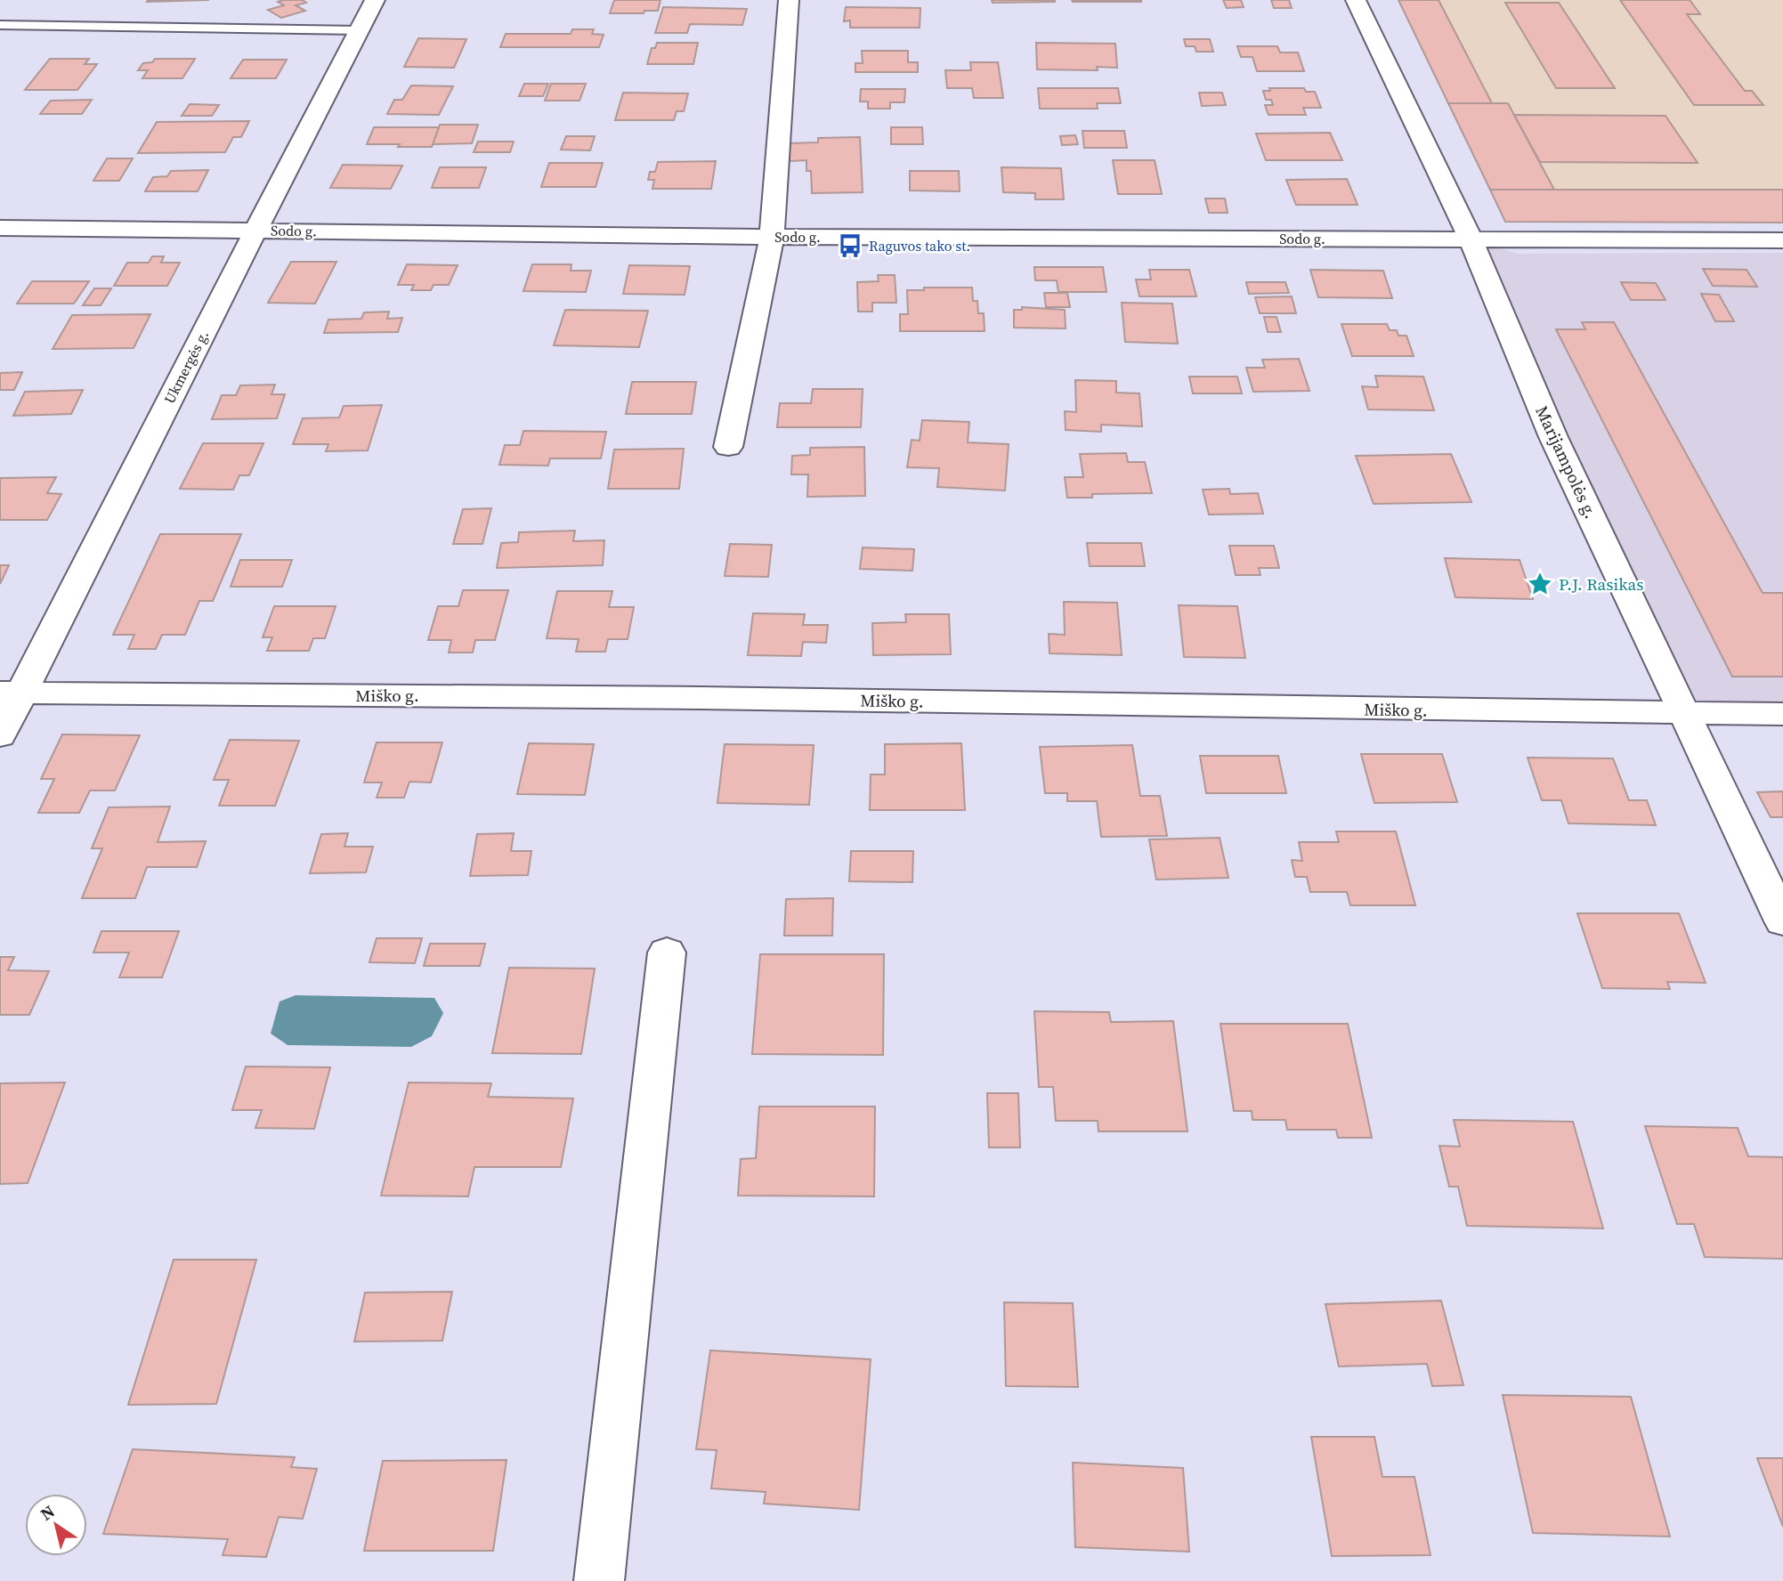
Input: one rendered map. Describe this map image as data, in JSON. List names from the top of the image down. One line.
{"streets":{"street":["Sodo g.","Ukmergės g.","Marijampolės g.","Miško g."]},"crossings":[["Sodo g.","Ukmergės g."],["Sodo g.","Marijampolės g."],["Ukmergės g.","Miško g."],["Marijampolės g.","Miško g."]],"places":{"bus stop":["Raguvos tako st."],"place":["P.J. Rasikas"]},"north":"top left"}
